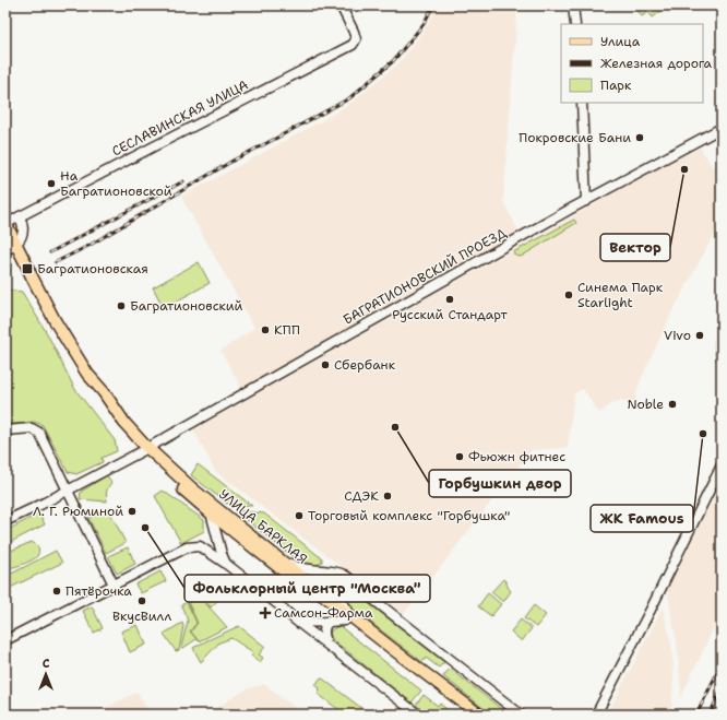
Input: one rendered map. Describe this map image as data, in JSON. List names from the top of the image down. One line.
{"streets":{"main road":["УЛИЦА БАРКЛАЯ"],"street":["СЕСЛАВИНСКАЯ УЛИЦА","БАГРАТИОНОВСКИЙ ПРОЕЗД"]},"crossings":[["СЕСЛАВИНСКАЯ УЛИЦА","УЛИЦА БАРКЛАЯ"],["БАГРАТИОНОВСКИЙ ПРОЕЗД","УЛИЦА БАРКЛАЯ"]],"places":{"other":["Покровские Бани","Вектор","На Багратионовской","Синема Парк Starlight","Русский Стандарт","Багратионовский","КПП","Vivo","Сбербанк","Noble","Горбушкин двор","ЖК Famous","Фьюжн фитнес","СДЭК","Л. Г. Рюминой","Торговый комплекс \"Горбушка\"","Фольклорный центр \"Москва\"","Пятёрочка","ВкусВилл"],"transit":["Багратионовская"],"health":["Самсон-Фарма"]},"legend":["Улица","Железная дорога","Парк"],"north":"top"}
